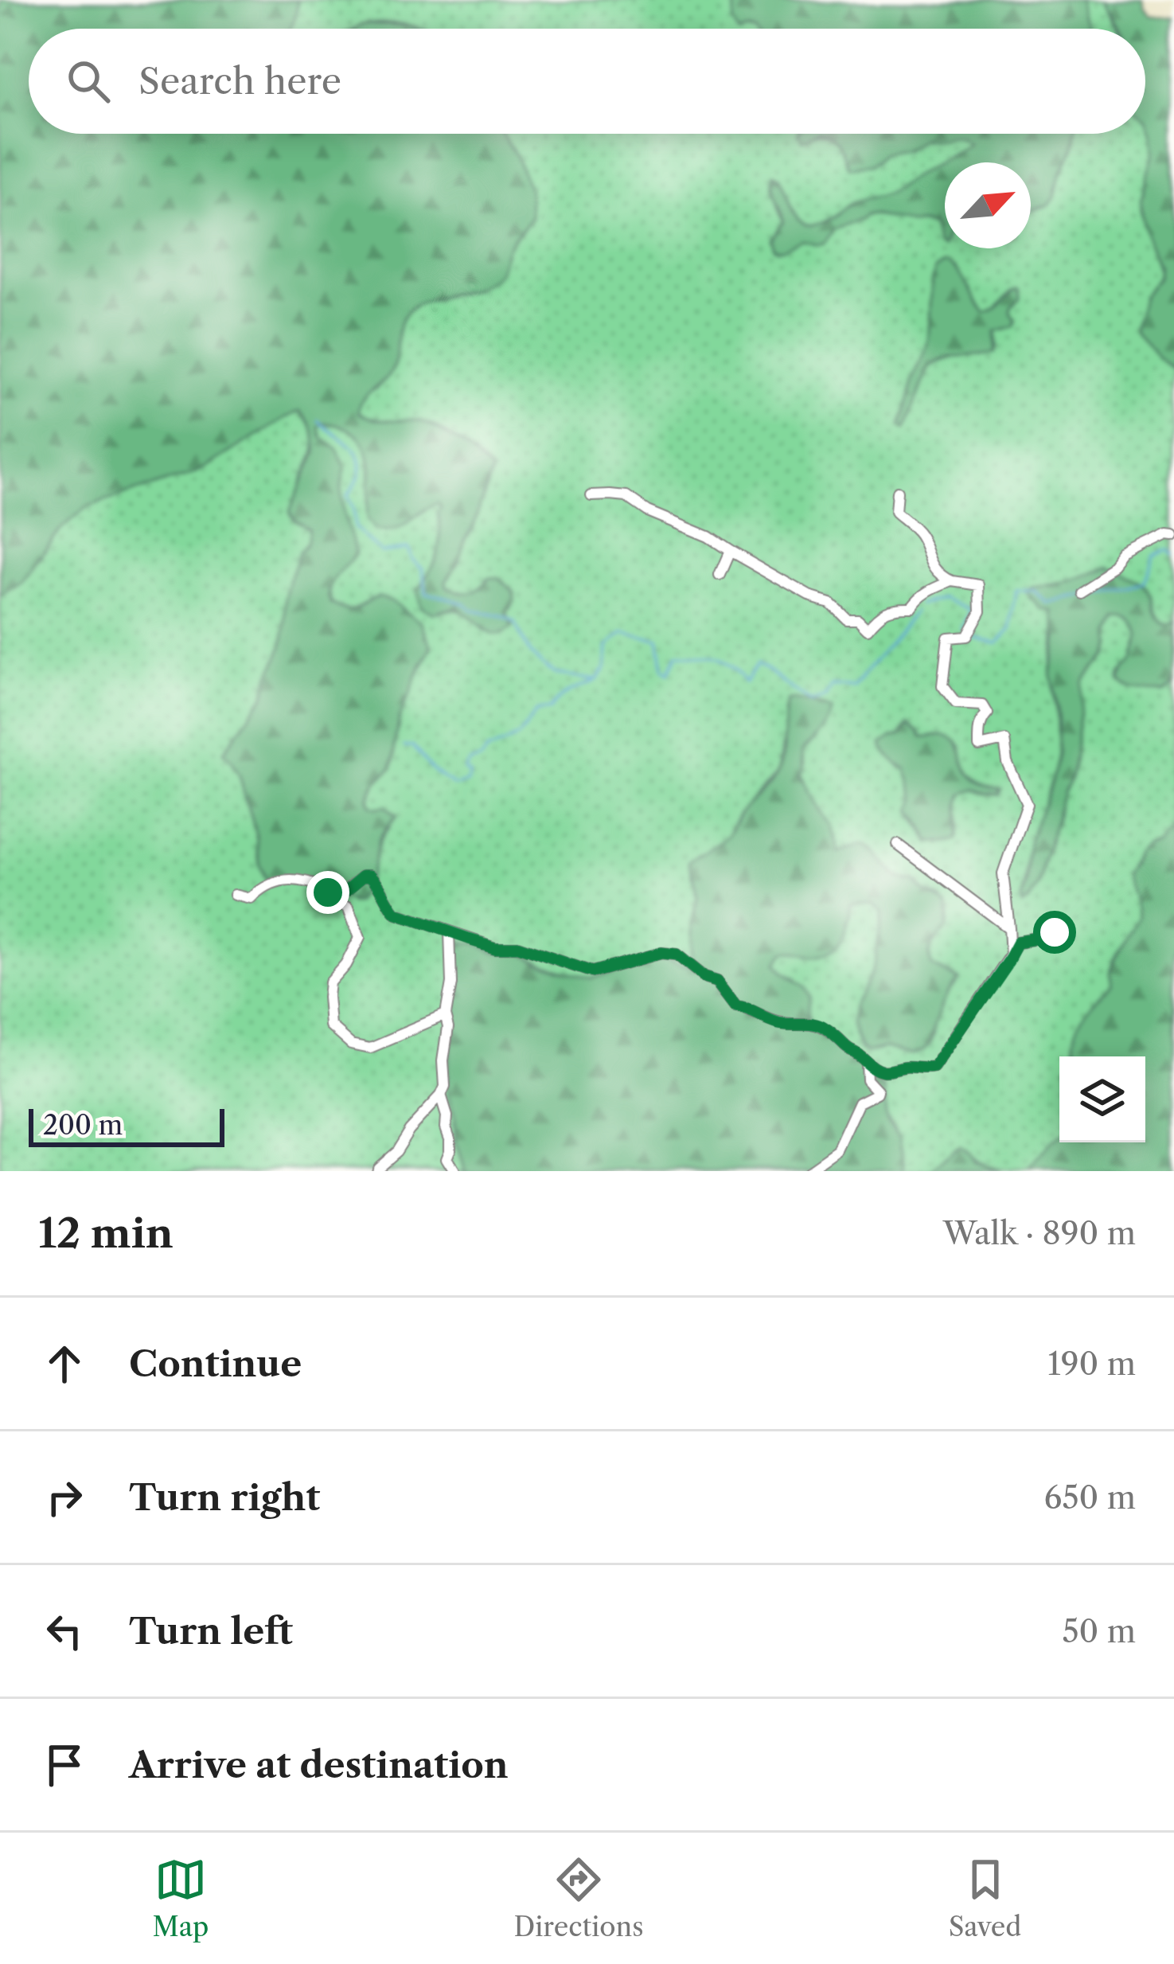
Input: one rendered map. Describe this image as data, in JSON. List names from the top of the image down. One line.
{"scale_bar":"200 m","north":"top right","page":{"search":"Search here","scale":"200 m","heading":["12 min","Walk · 890 m"],"list":[["Continue","190 m"],["Turn right","650 m"],["Turn left","50 m"],"Arrive at destination"],"nav":["Map","Directions","Saved"]}}
